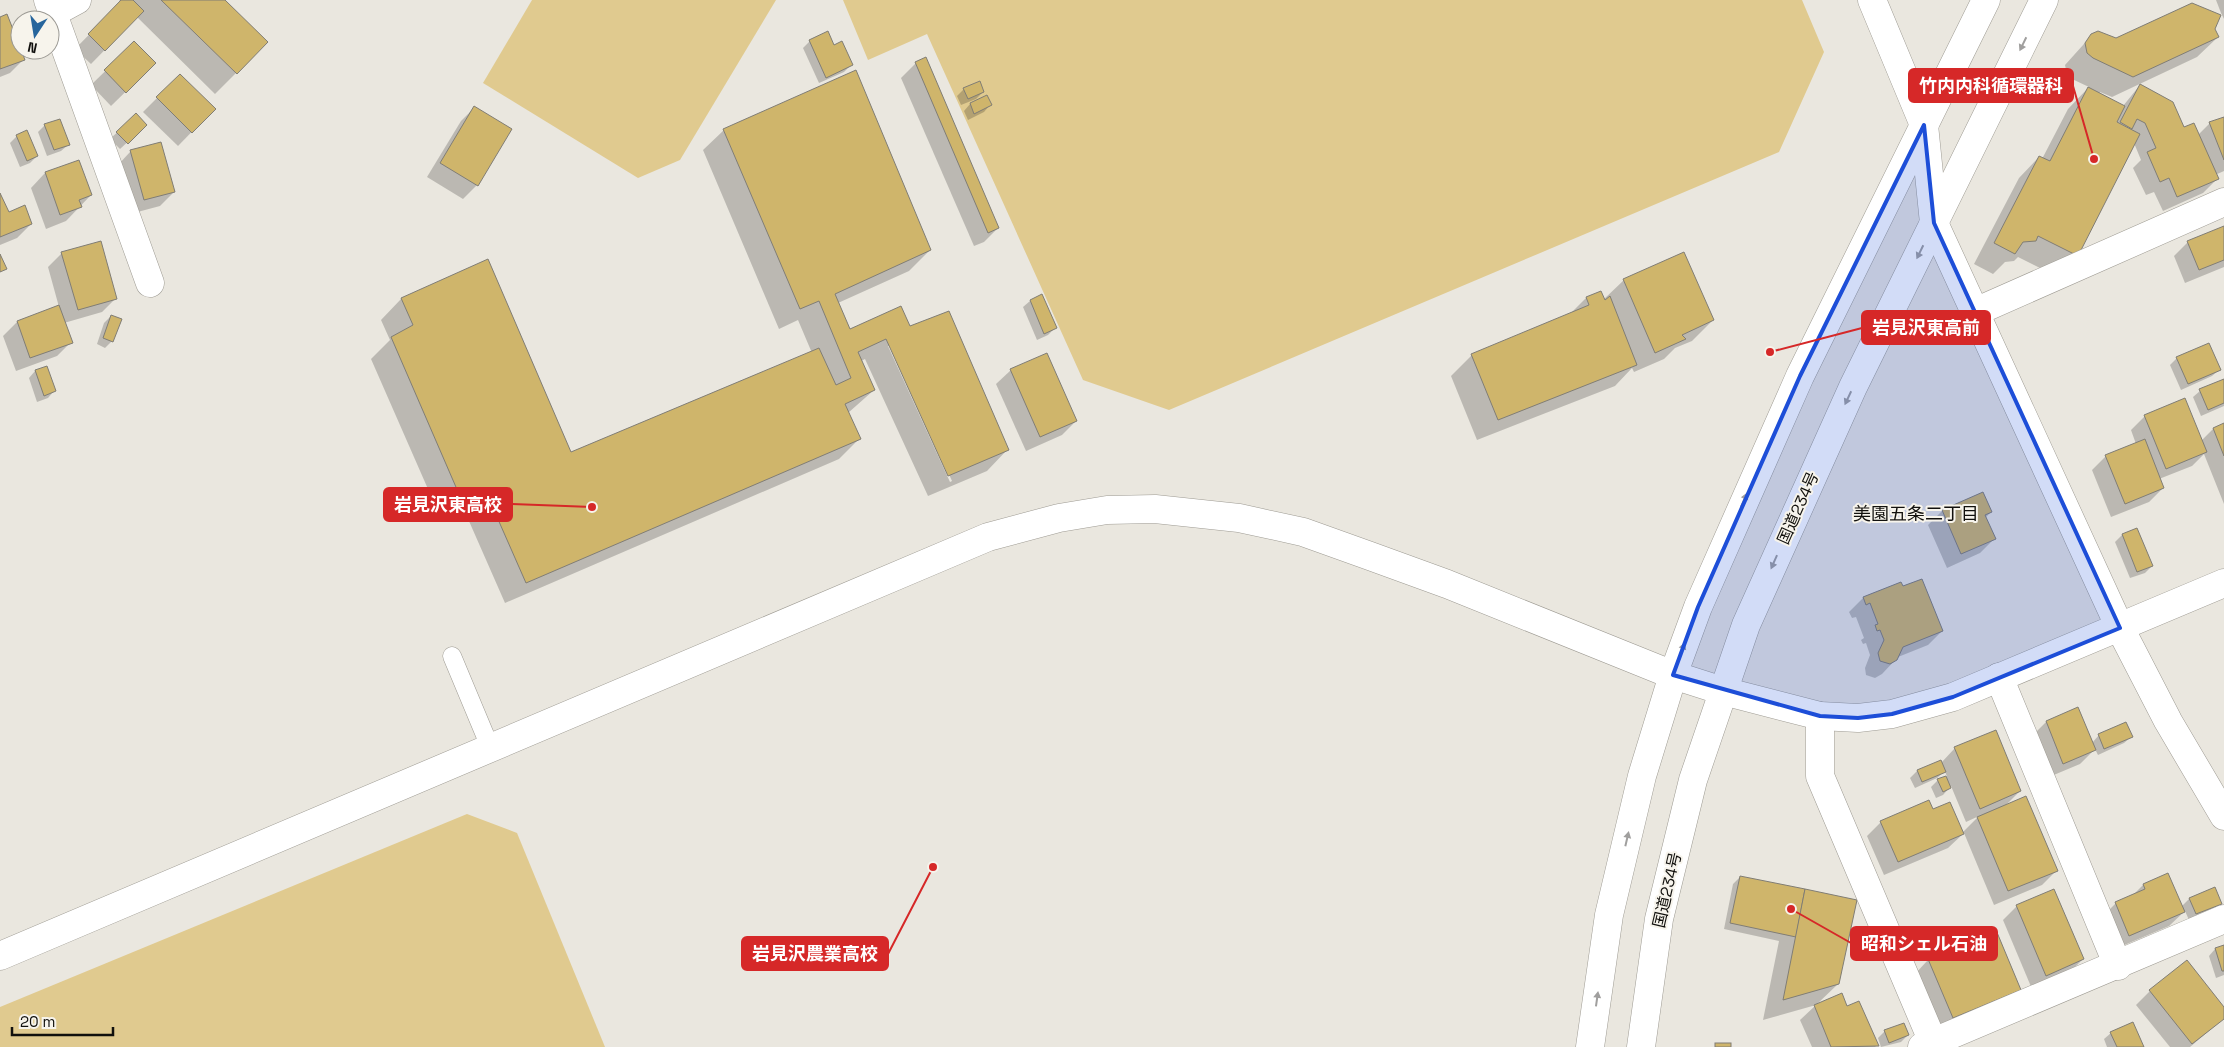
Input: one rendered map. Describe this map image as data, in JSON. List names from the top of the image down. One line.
{"streets":{"main road":["国道234号"]},"districts":["美園五条二丁目"],"places":["竹内内科循環器科","岩見沢東高前","岩見沢東高校","岩見沢農業高校","昭和シェル石油"],"scale_bar":"20 m","north":"bottom"}
